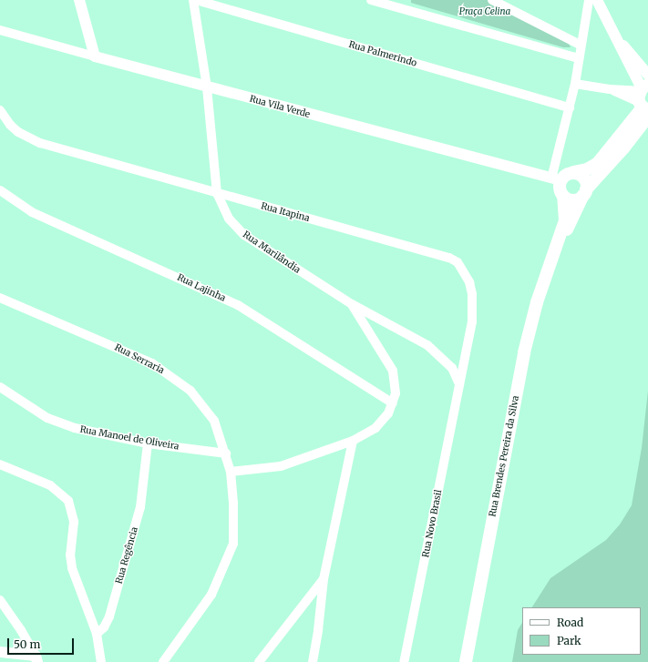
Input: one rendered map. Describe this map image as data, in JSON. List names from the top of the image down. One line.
{"streets":{"main road":["Rua Brendes Pereira da Silva"],"street":["Rua Palmerindo","Rua Vila Verde","Rua Itapina","Rua Marilândia","Rua Lajinha","Rua Serraria","Rua Manoel de Oliveira","Rua Novo Brasil","Rua Regência"]},"crossings":[["Rua Palmerindo","Rua Marilândia"],["Rua Vila Verde","Rua Marilândia"],["Rua Vila Verde","Rua Brendes Pereira da Silva"],["Rua Itapina","Rua Marilândia"],["Rua Itapina","Rua Novo Brasil"],["Rua Marilândia","Rua Novo Brasil"],["Rua Serraria","Rua Manoel de Oliveira"],["Rua Manoel de Oliveira","Rua Regência"]],"parks":["Praça Celina"],"legend":["Road","Park"],"scale_bar":"50 m"}
